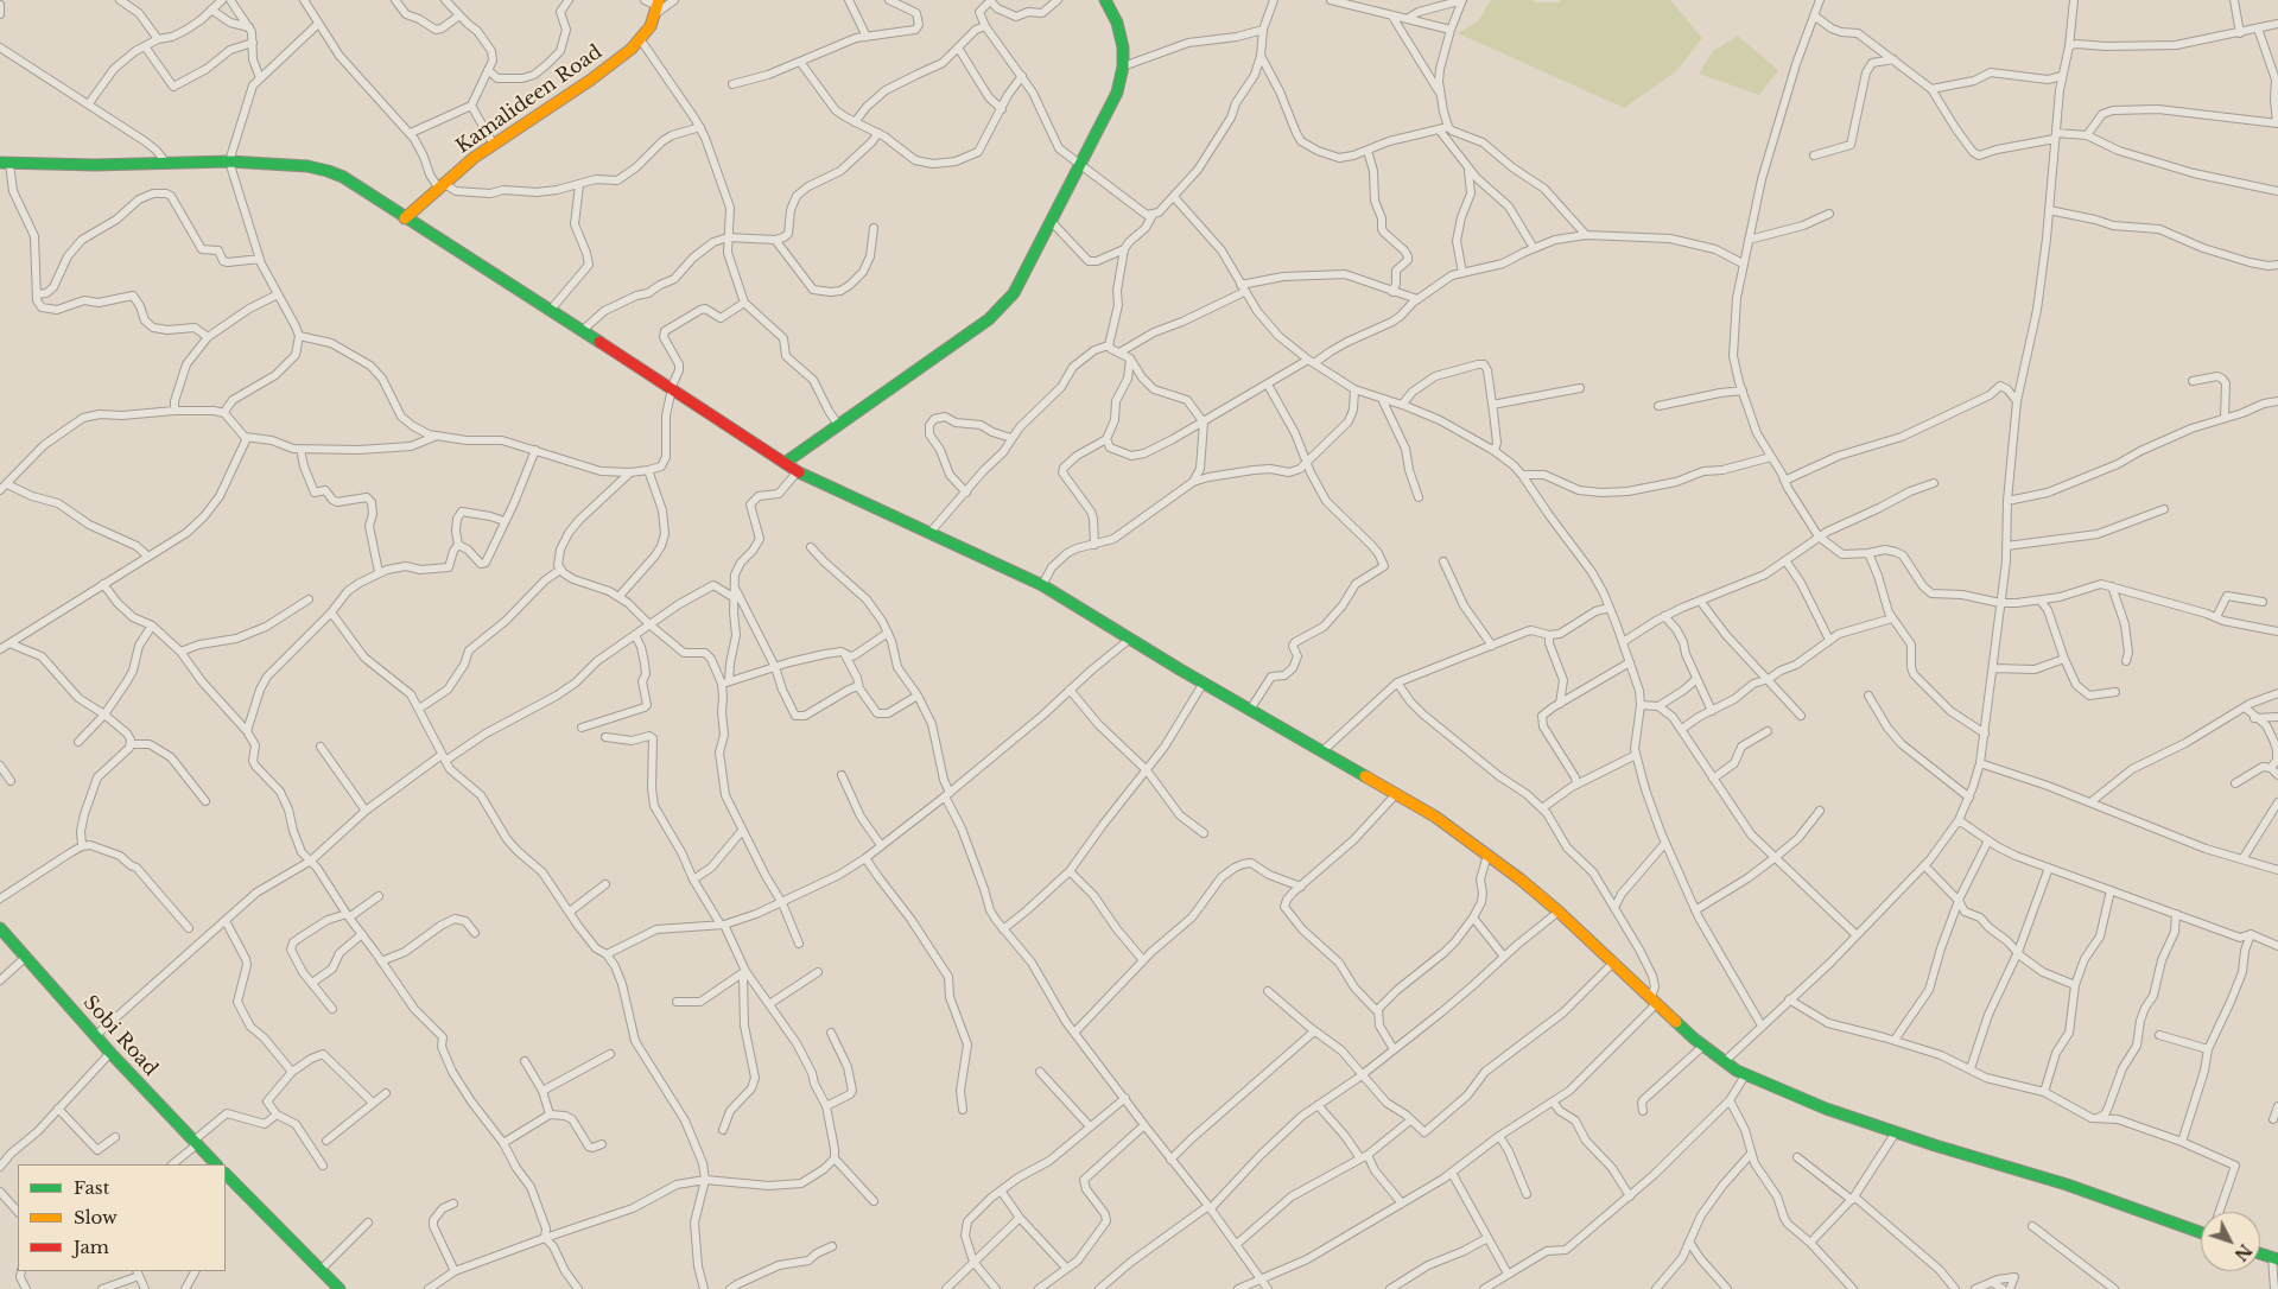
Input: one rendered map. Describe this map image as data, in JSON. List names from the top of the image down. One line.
{"streets":{"main road":["Kamalideen Road","Sobi Road"]},"legend":["Fast","Slow","Jam"],"north":"bottom right"}
